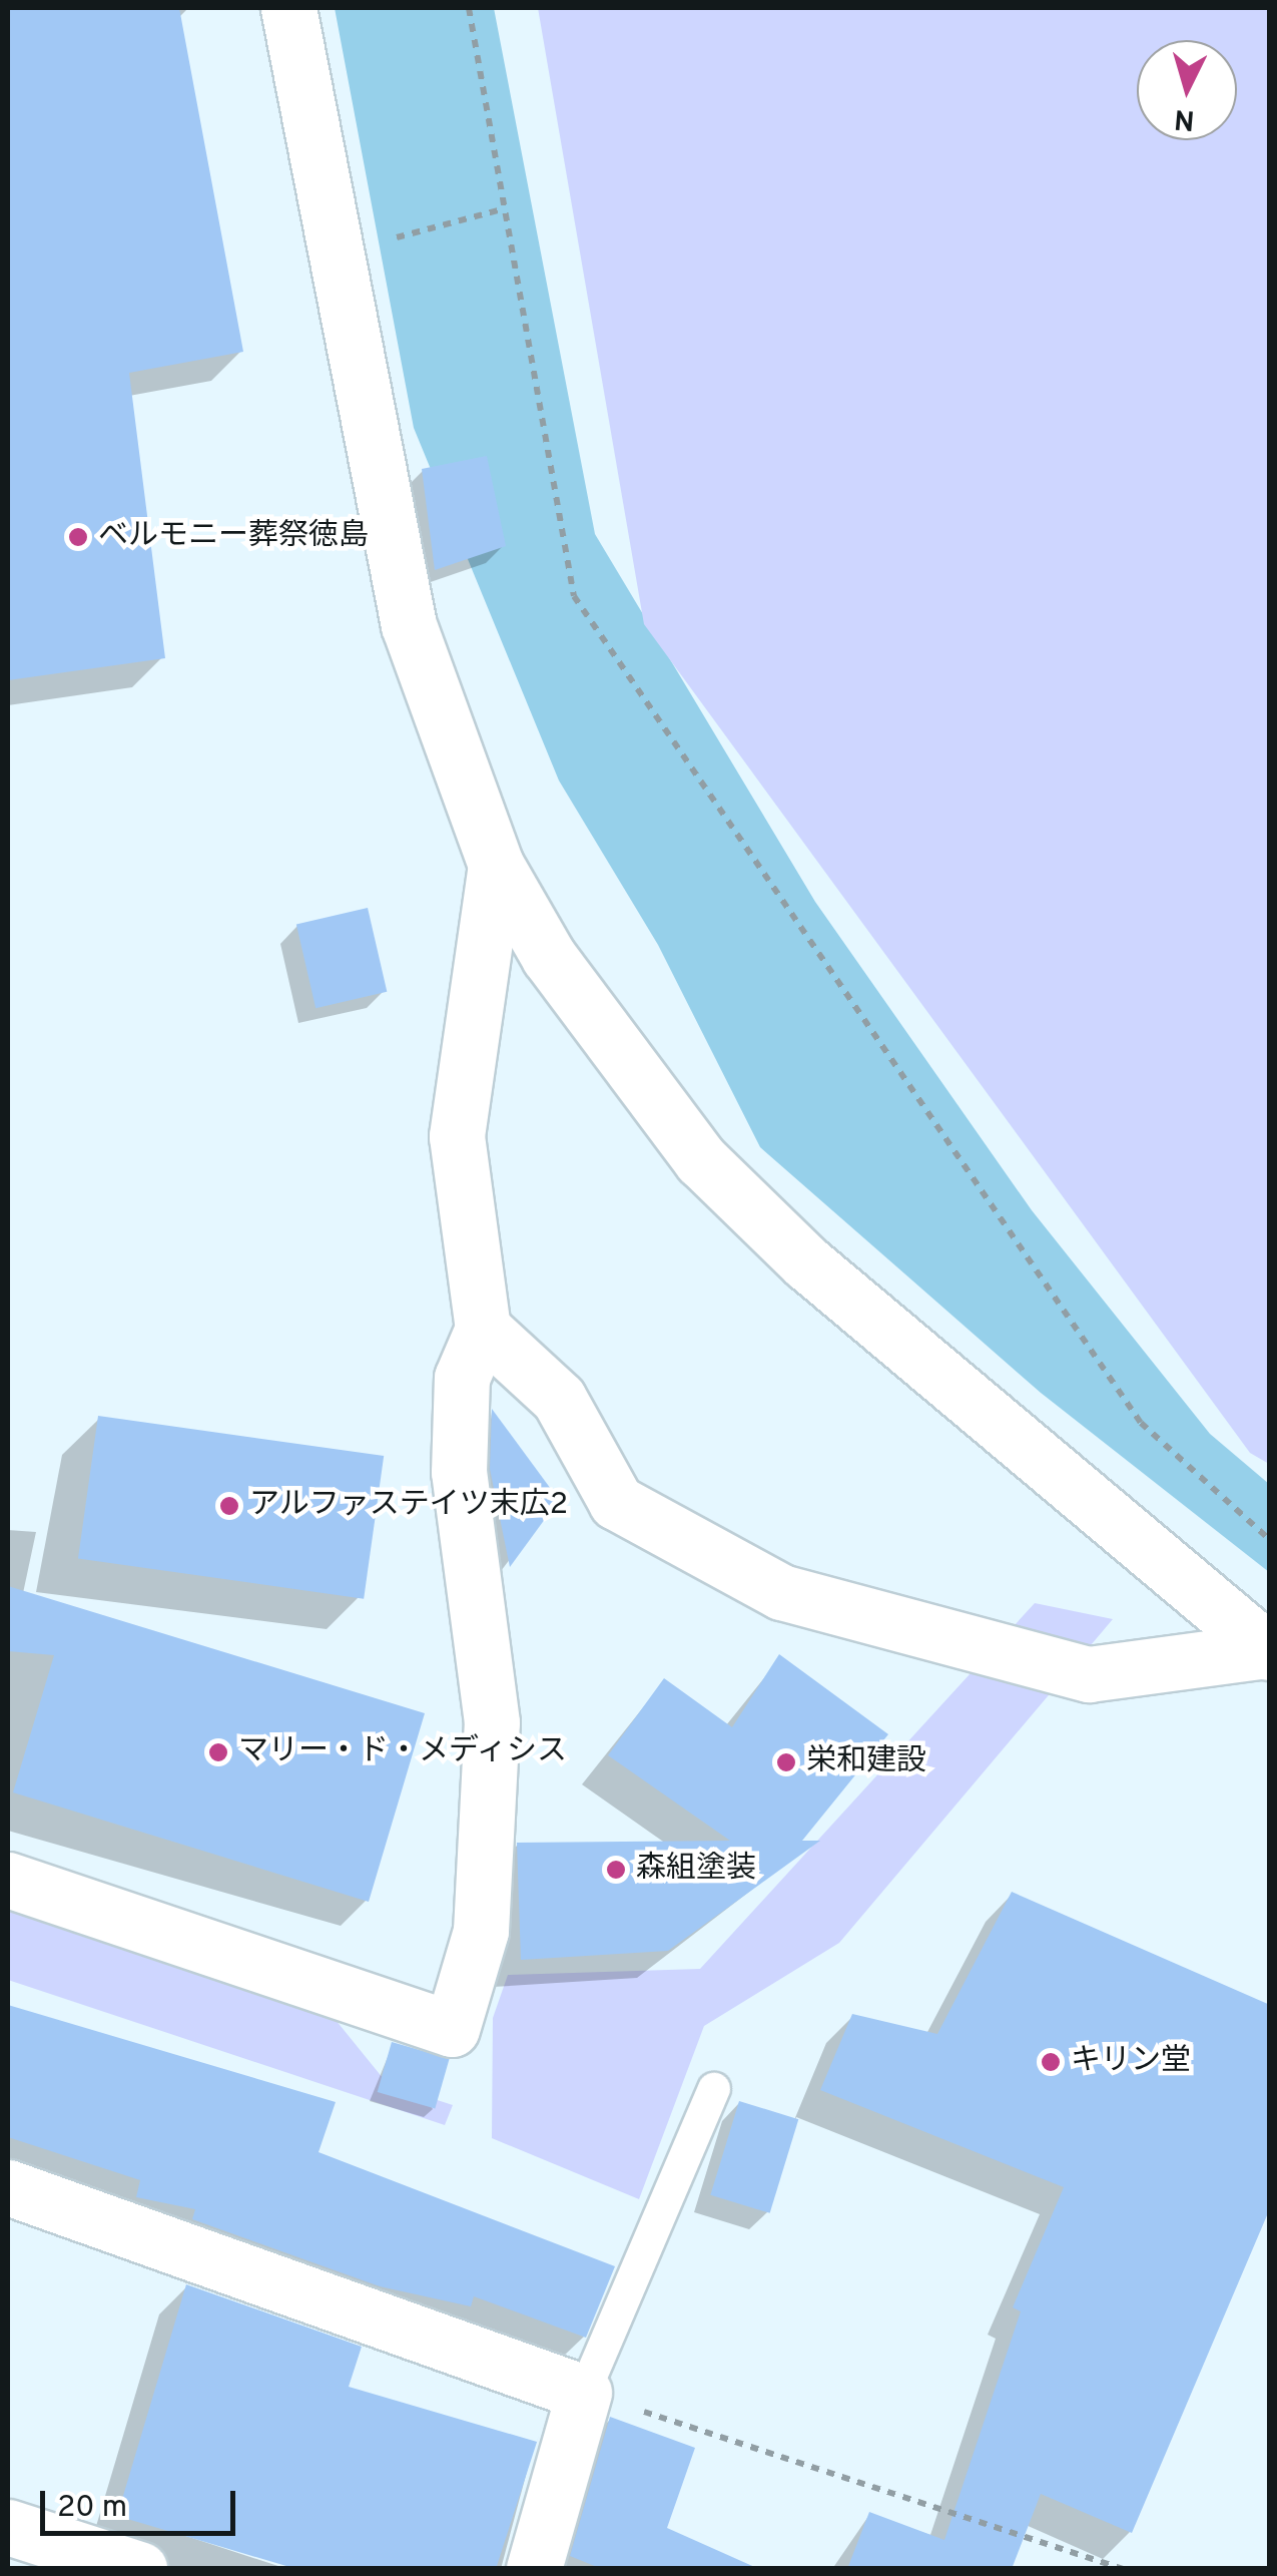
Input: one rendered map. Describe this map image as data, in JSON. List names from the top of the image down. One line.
{"places":["ベルモニー葬祭徳島","アルファステイツ末広2","マリー・ド・メディシス","栄和建設","森組塗装","キリン堂"],"scale_bar":"20 m","north":"bottom"}
